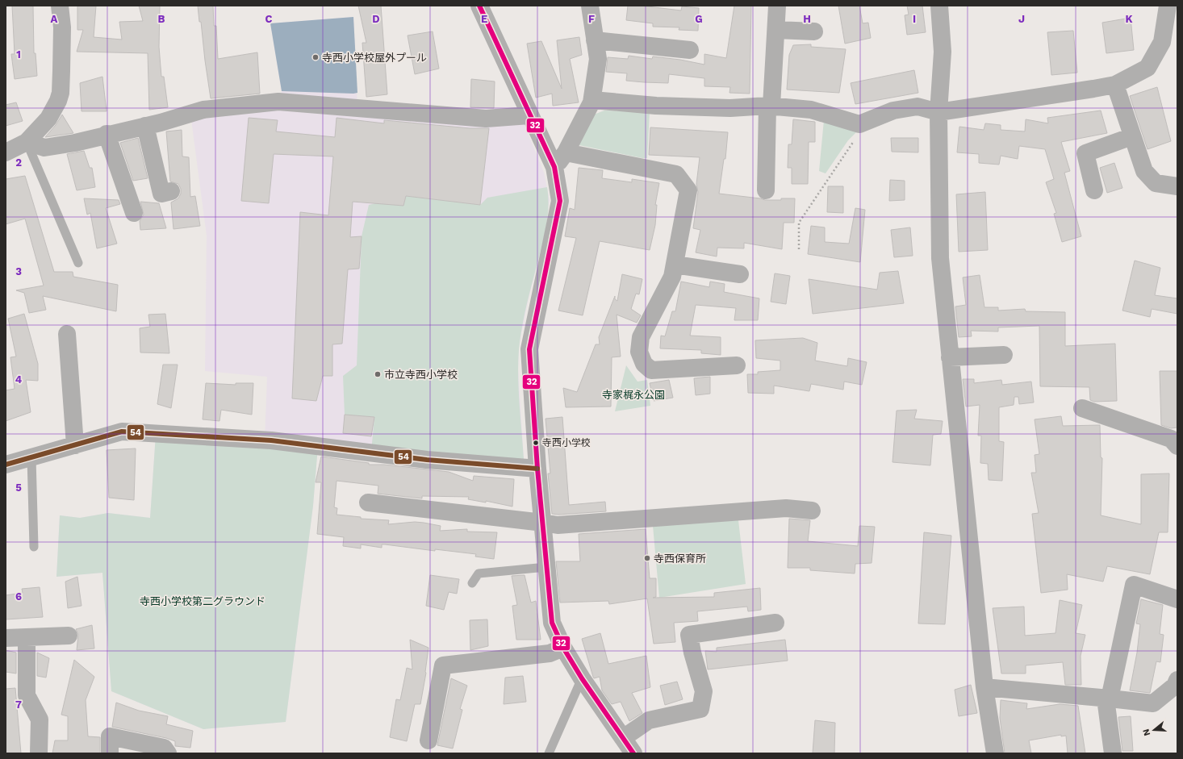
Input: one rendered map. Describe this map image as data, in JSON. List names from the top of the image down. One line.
{"parks":["寺家梶永公園","寺西小学校第二グラウンド"],"places":["寺西小学校屋外プール","市立寺西小学校","寺西小学校","寺西保育所"],"lines":["transit line 32","transit line 54"],"north":"left","grid":{"columns":["A","B","C","D","E","F","G","H","I","J","K"],"rows":["1","2","3","4","5","6","7"]}}
